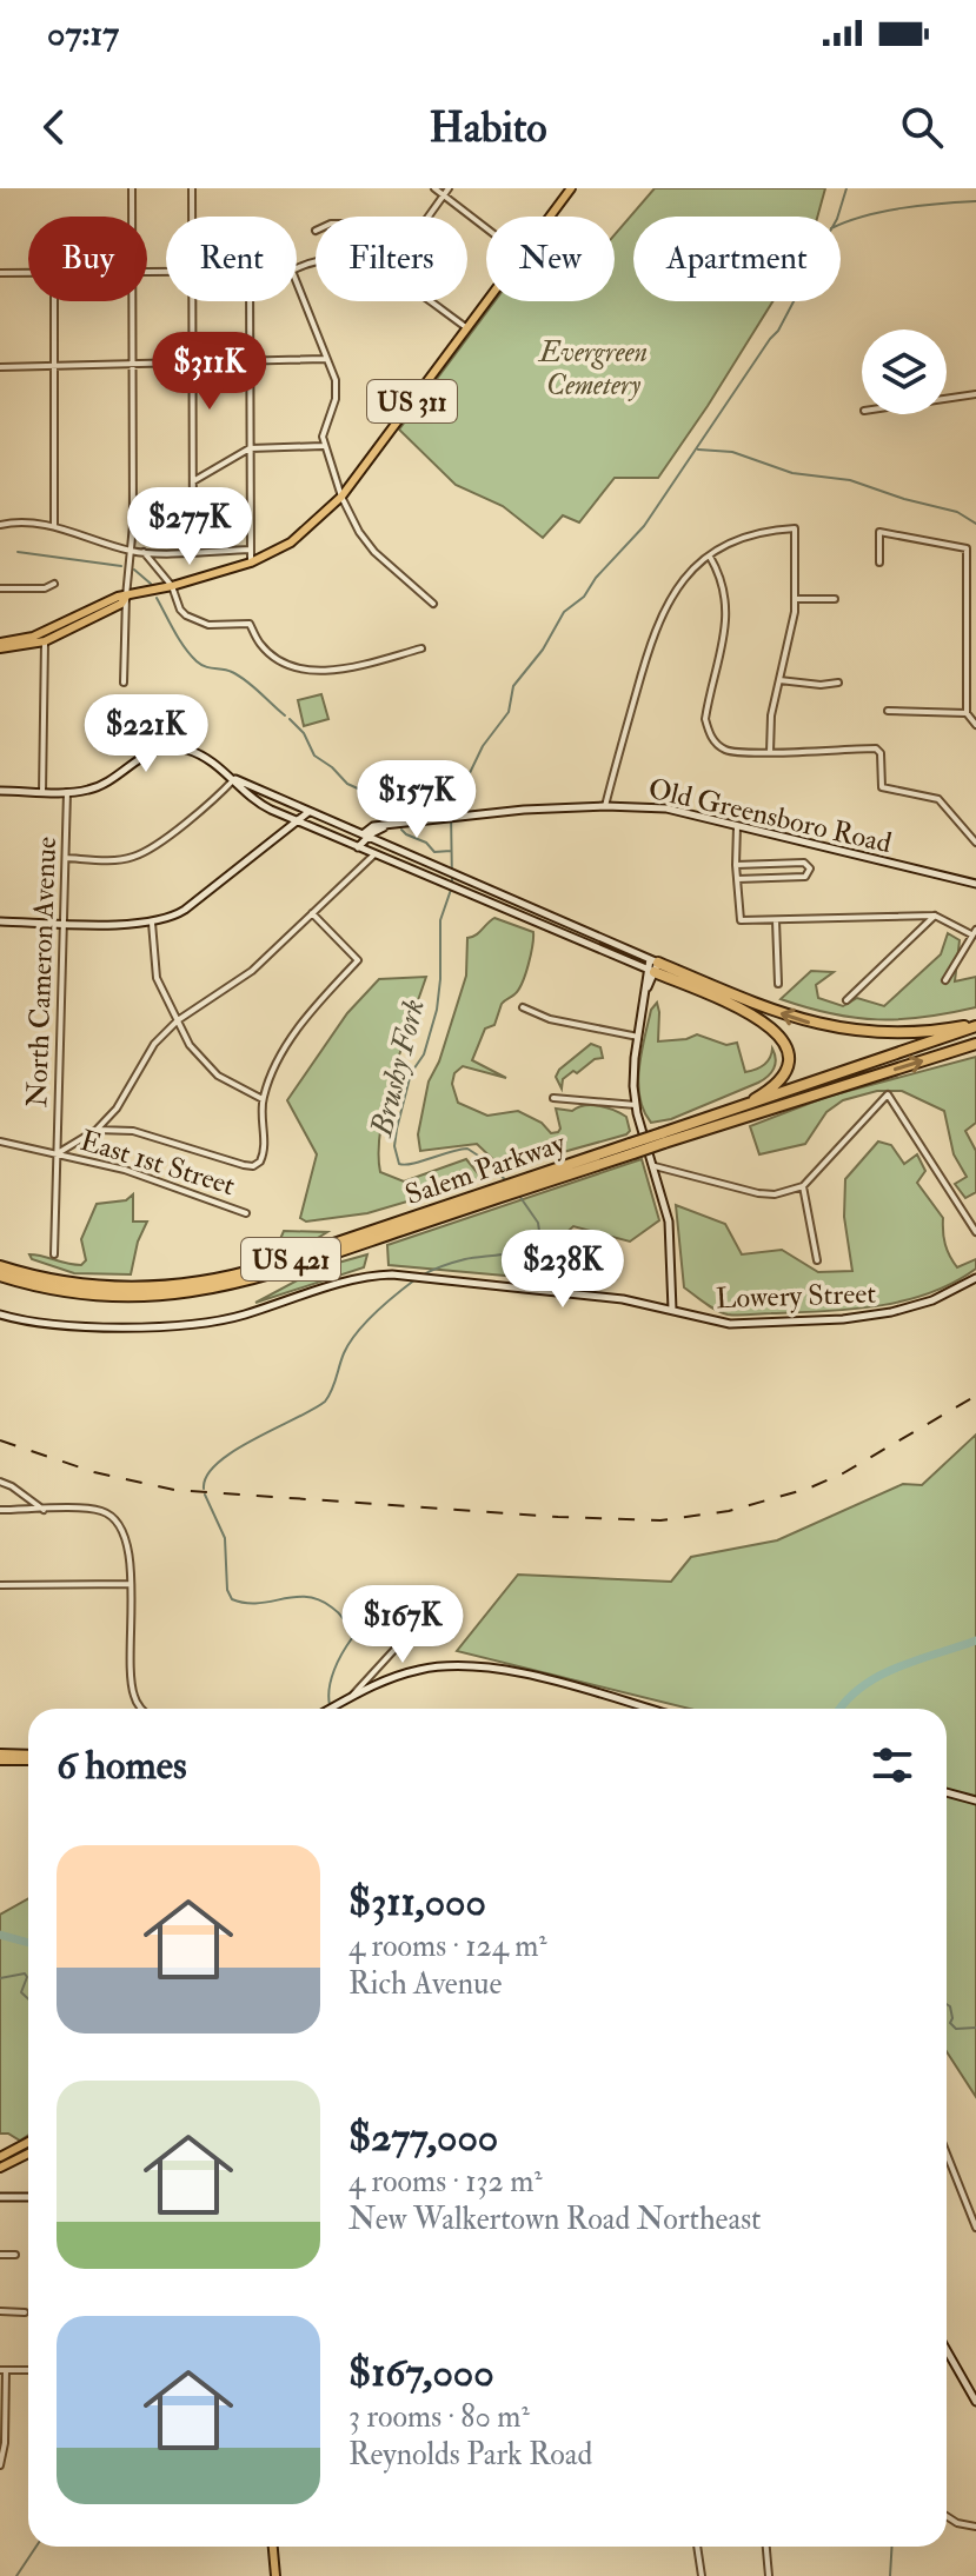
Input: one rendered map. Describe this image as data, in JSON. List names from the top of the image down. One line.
{"streets":{"highway":["Salem Parkway","US 421"],"main road":["US 311","Old Greensboro Road","Lowery Street"],"street":["North Cameron Avenue","East 1st Street"]},"crossings":[["North Cameron Avenue","East 1st Street"]],"water":["Brushy Fork"],"parks":["Evergreen Cemetery"],"page":{"status":"07:17","header":"Habito","chip":["Buy","Rent","Filters","New","Apartment"],"price":["$311K","$277K","$221K","$157K","$238K","$167K"],"heading":"6 homes","list":[{"name":"$311,000","note":"4 rooms · 124 m² · Rich Avenue"},{"name":"$277,000","note":"4 rooms · 132 m² · New Walkertown Road Northeast"},{"name":"$167,000","note":"3 rooms · 80 m² · Reynolds Park Road"}]}}
